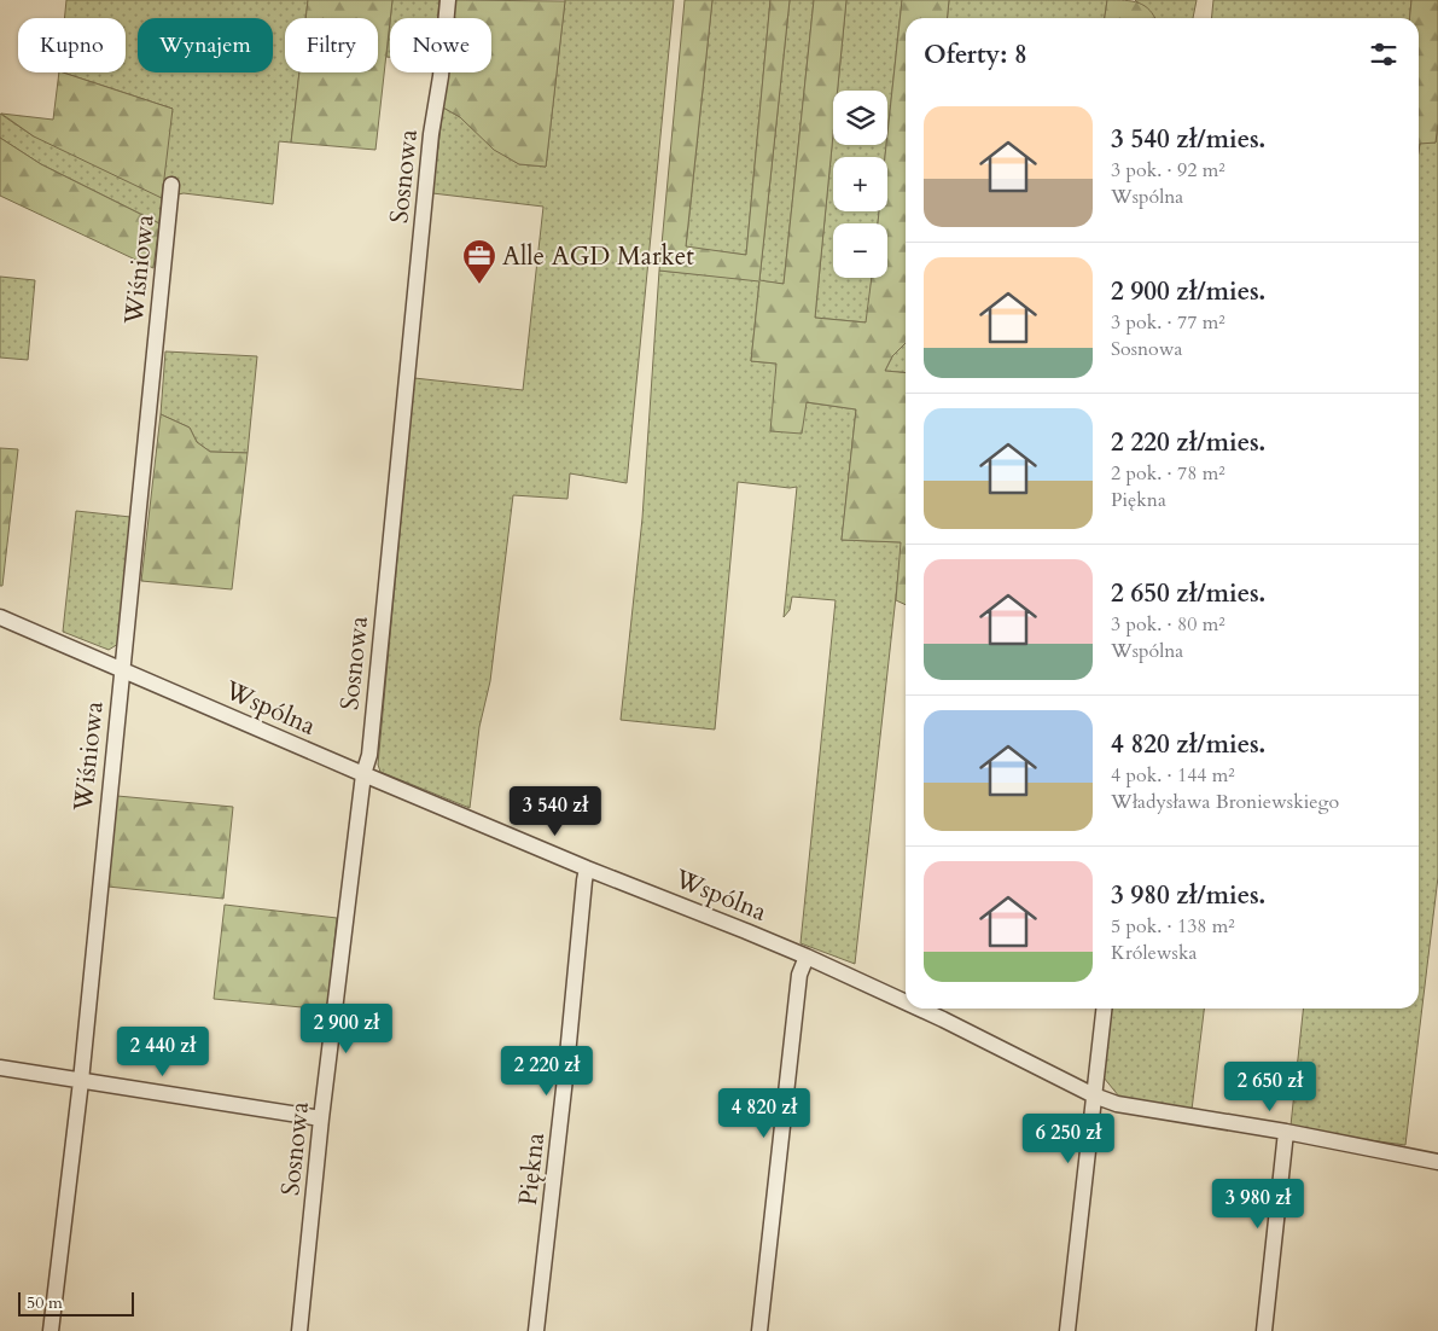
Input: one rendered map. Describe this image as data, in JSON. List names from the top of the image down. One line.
{"streets":{"street":["Sosnowa","Wiśniowa","Wspólna","Piękna"]},"crossings":[["Sosnowa","Wspólna"],["Wiśniowa","Wspólna"],["Wspólna","Piękna"]],"places":{"office":["Alle AGD Market"]},"scale_bar":"50 m","page":{"chip":["Kupno","Wynajem","Filtry","Nowe"],"heading":"Oferty: 8","map_buttons":["+","−"],"list":[{"name":"3 540 zł/mies.","note":"3 pok. · 92 m² · Wspólna"},{"name":"2 900 zł/mies.","note":"3 pok. · 77 m² · Sosnowa"},{"name":"2 220 zł/mies.","note":"2 pok. · 78 m² · Piękna"},{"name":"2 650 zł/mies.","note":"3 pok. · 80 m² · Wspólna"},{"name":"4 820 zł/mies.","note":"4 pok. · 144 m² · Władysława Broniewskiego"},{"name":"3 980 zł/mies.","note":"5 pok. · 138 m² · Królewska"}],"price":["3 540 zł","2 900 zł","2 440 zł","2 220 zł","2 650 zł","4 820 zł","6 250 zł","3 980 zł"],"scale":"50 m"}}
